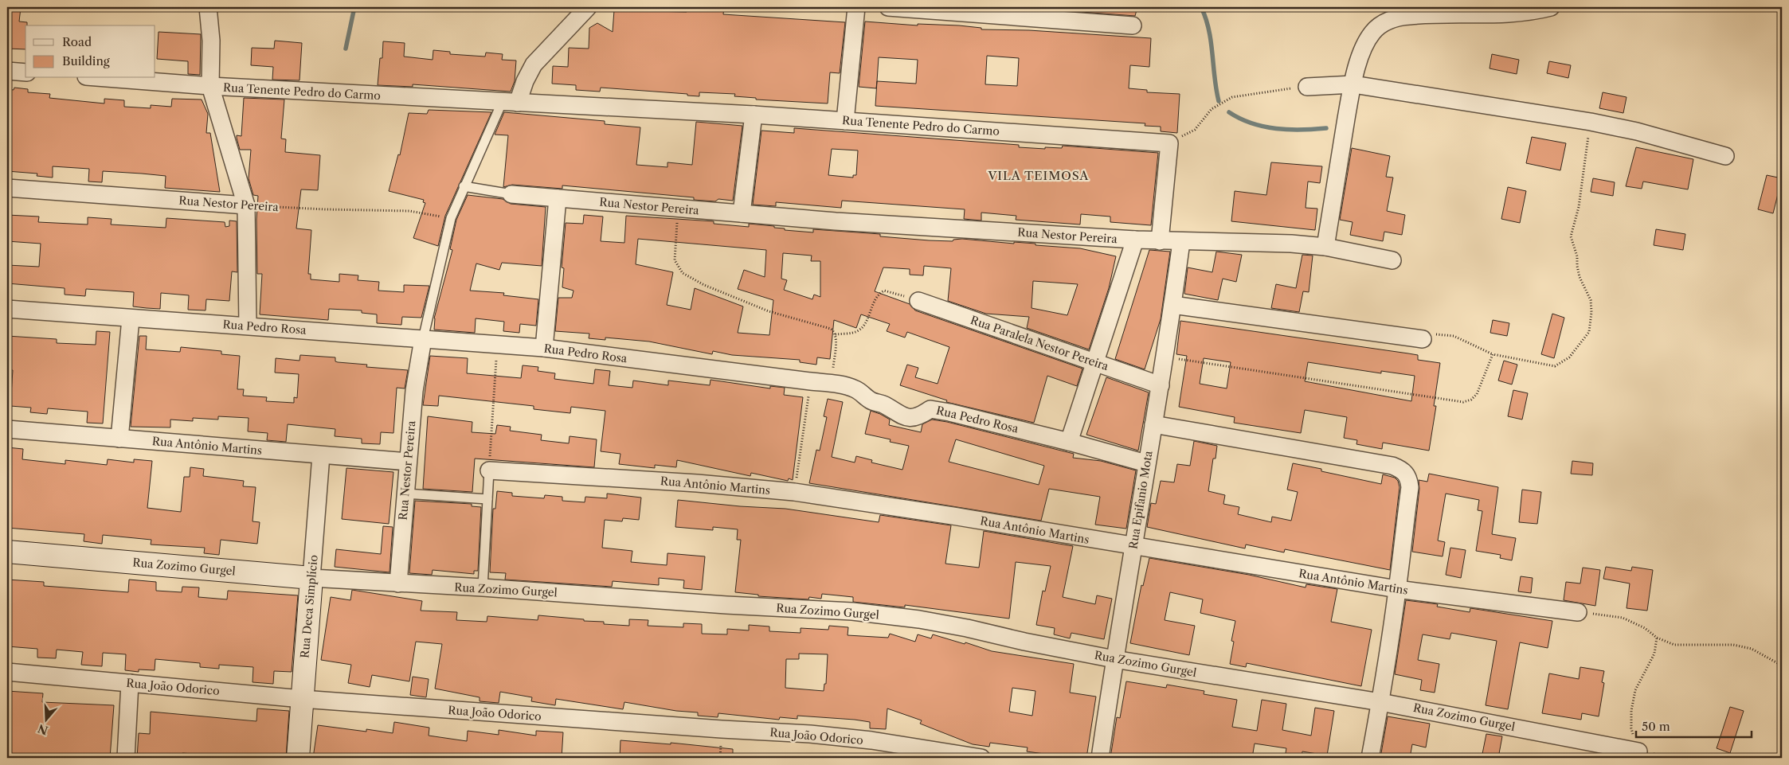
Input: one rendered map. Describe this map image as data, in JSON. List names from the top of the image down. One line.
{"streets":{"street":["Rua Tenente Pedro do Carmo","Rua Nestor Pereira","Rua Pedro Rosa","Rua Paralela Nestor Pereira","Rua Antônio Martins","Rua Epifanio Mota","Rua Zozimo Gurgel","Rua Deca Simplício","Rua João Odorico"]},"crossings":[["Rua Tenente Pedro do Carmo","Rua Nestor Pereira"],["Rua Nestor Pereira","Rua Pedro Rosa"],["Rua Nestor Pereira","Rua Antônio Martins"],["Rua Nestor Pereira","Rua Epifanio Mota"],["Rua Nestor Pereira","Rua Zozimo Gurgel"],["Rua Pedro Rosa","Rua Epifanio Mota"],["Rua Paralela Nestor Pereira","Rua Epifanio Mota"],["Rua Antônio Martins","Rua Epifanio Mota"],["Rua Antônio Martins","Rua Deca Simplício"],["Rua Epifanio Mota","Rua Zozimo Gurgel"],["Rua Zozimo Gurgel","Rua Deca Simplício"],["Rua Deca Simplício","Rua João Odorico"]],"districts":["VILA TEIMOSA"],"legend":["Road","Building"],"scale_bar":"50 m","north":"bottom"}
